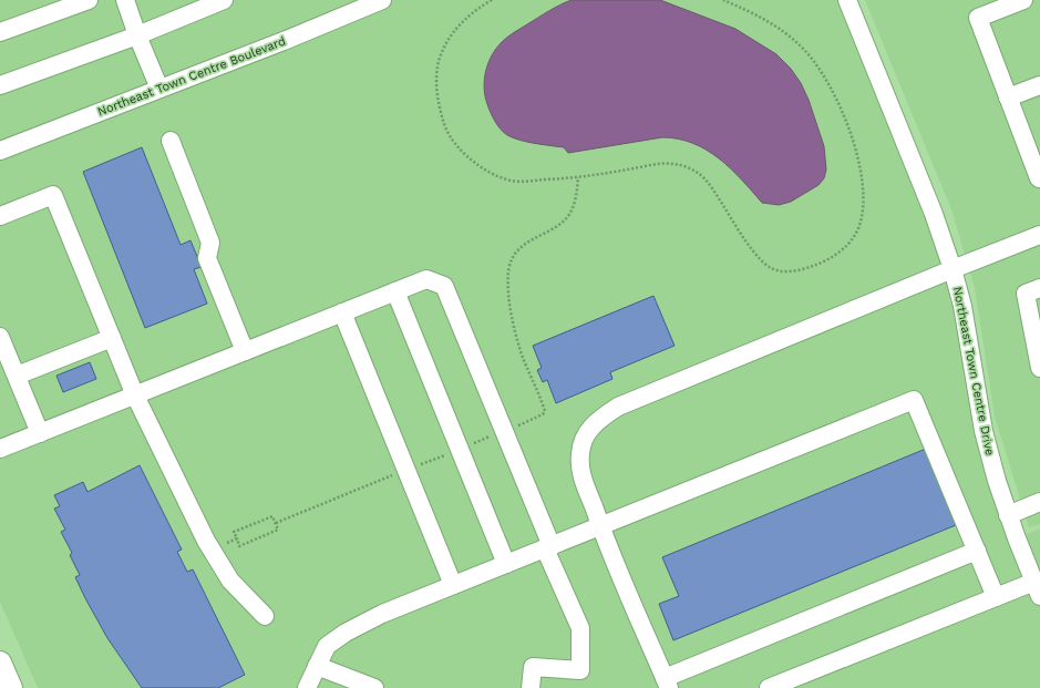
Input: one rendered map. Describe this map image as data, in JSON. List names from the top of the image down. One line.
{"streets":{"street":["Northeast Town Centre Boulevard","Northeast Town Centre Drive"]}}
